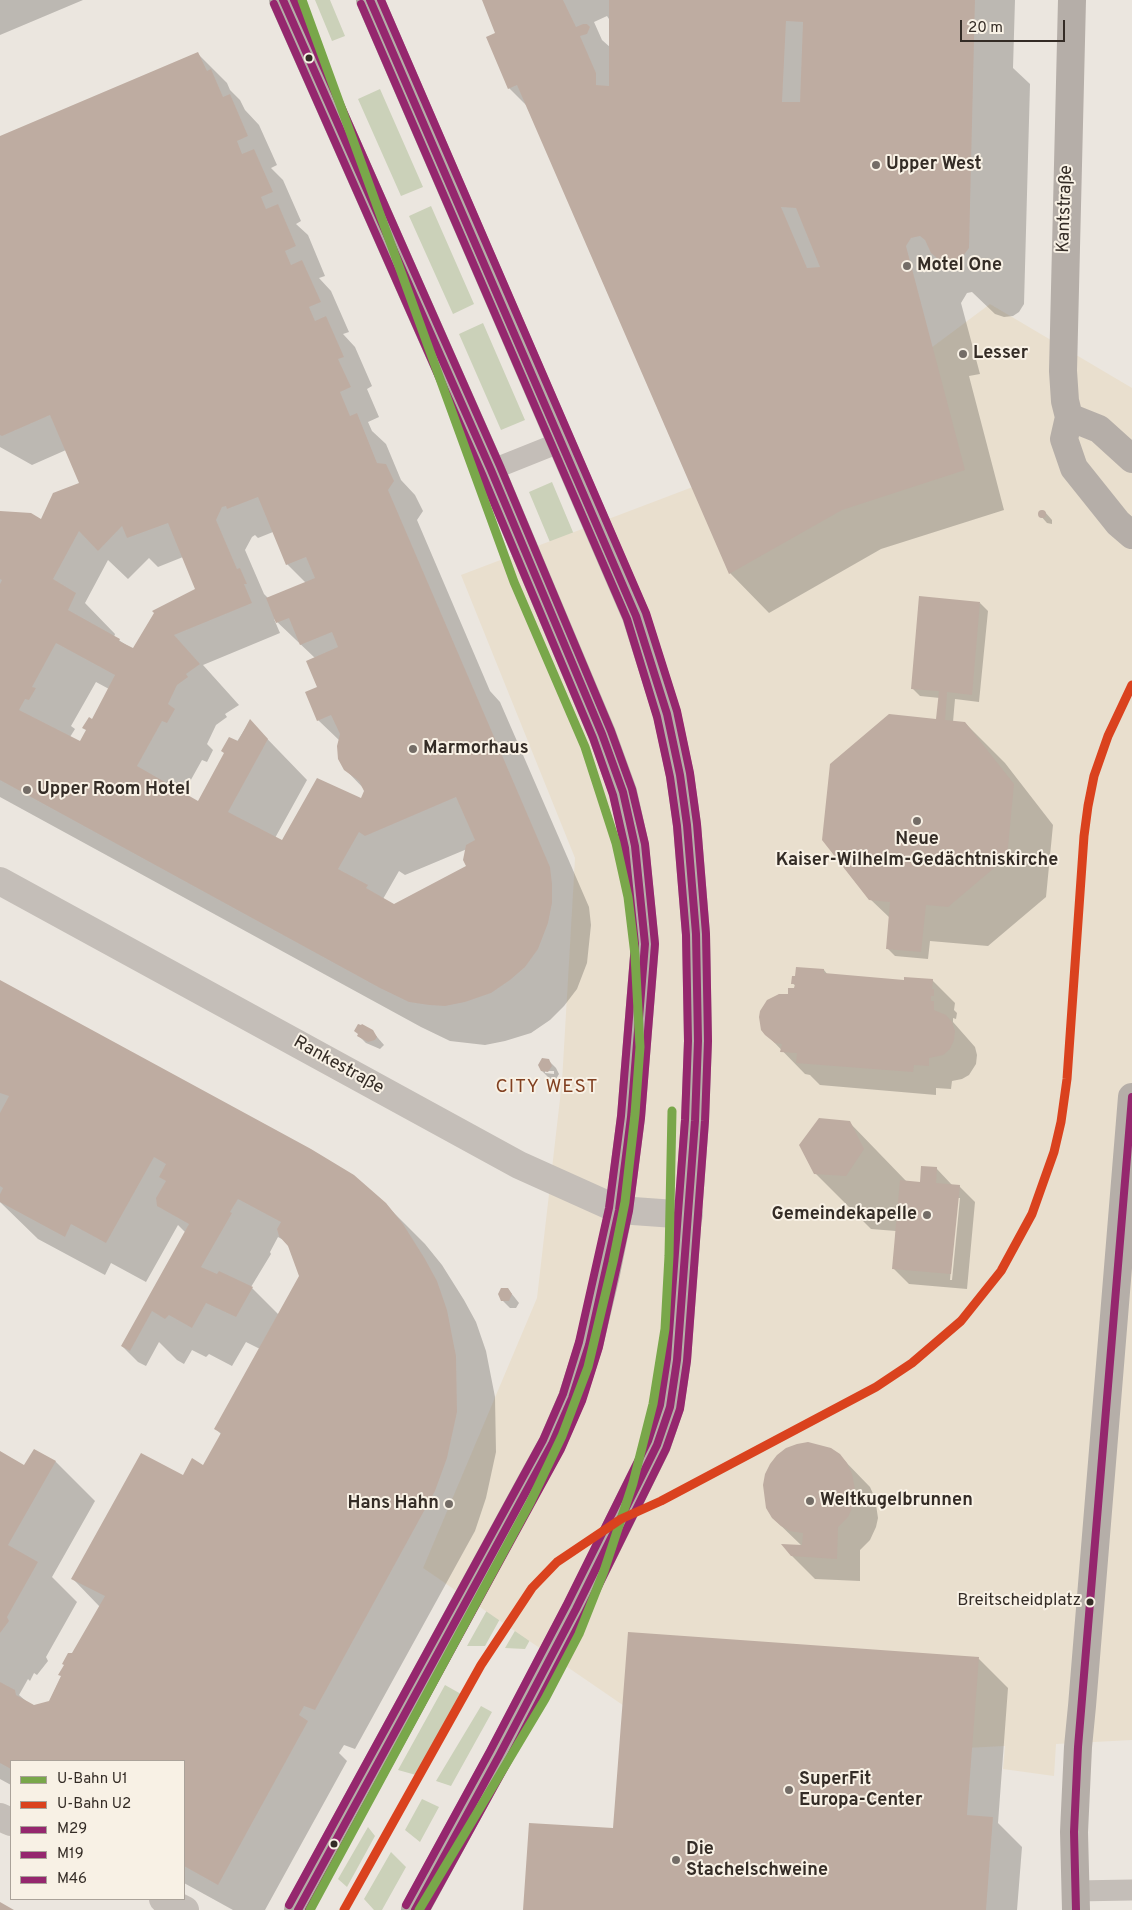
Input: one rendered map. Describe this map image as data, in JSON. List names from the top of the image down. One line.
{"streets":{"main road":["Kantstraße"],"street":["Rankestraße"]},"districts":["CITY WEST"],"places":["Upper West","Motel One","Lesser","Marmorhaus","Upper Room Hotel","Neue Kaiser-Wilhelm-Gedächtniskirche","Gemeindekapelle","Weltkugelbrunnen","Hans Hahn","Breitscheidplatz","SuperFit Europa-Center","Die Stachelschweine"],"lines":["metro line U1","transit line M29","transit line M46","transit line M19","metro line U2"],"legend":["U-Bahn U1","U-Bahn U2","M29","M19","M46"],"scale_bar":"20 m"}
